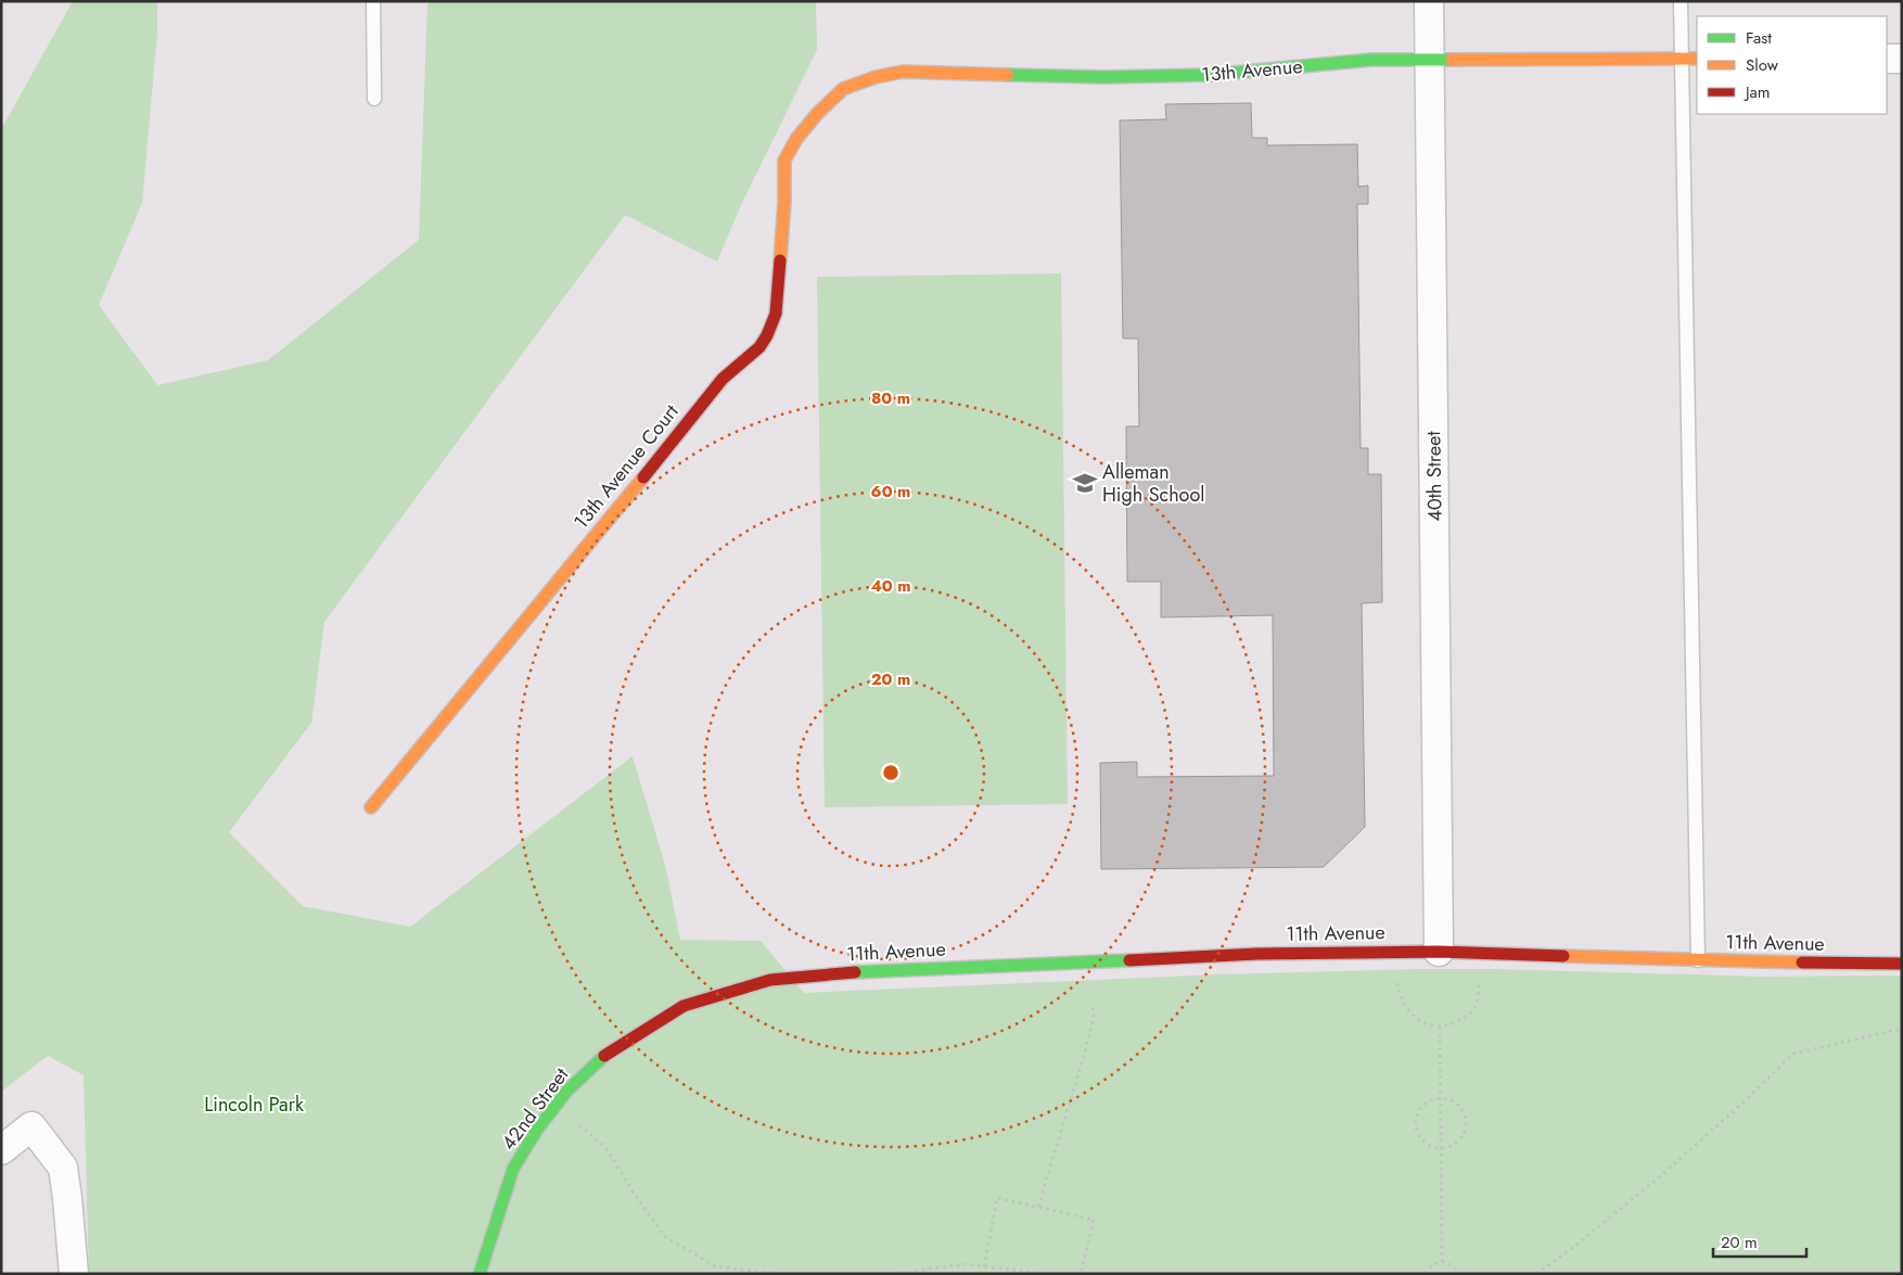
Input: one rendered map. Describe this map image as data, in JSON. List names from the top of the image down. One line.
{"streets":{"street":["13th Avenue","13th Avenue Court","40th Street","11th Avenue","42nd Street"]},"crossings":[["13th Avenue","13th Avenue Court"],["13th Avenue","40th Street"],["40th Street","11th Avenue"],["11th Avenue","42nd Street"]],"parks":["Lincoln Park"],"places":{"school or university":["Alleman High School"]},"legend":["Fast","Slow","Jam"],"scale_bar":"20 m","rings":["80 m","60 m","40 m","20 m"]}
